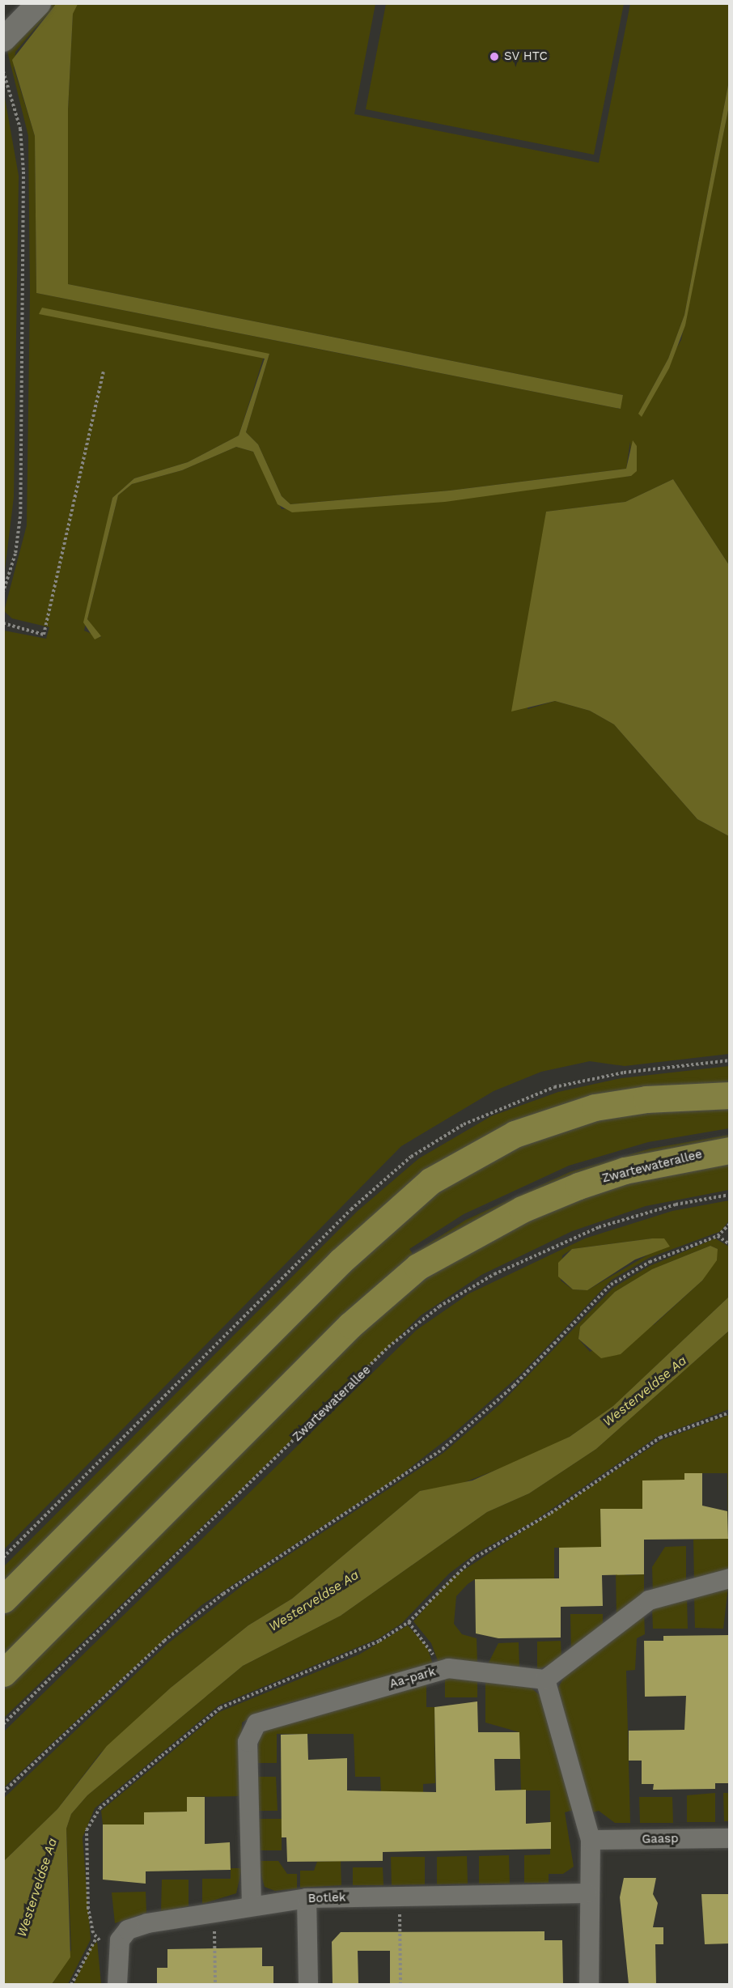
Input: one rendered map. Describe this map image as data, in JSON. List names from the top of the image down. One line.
{"streets":{"main road":["Zwartewaterallee"],"street":["Aa-park","Gaasp","Botlek"]},"crossings":[["Aa-park","Botlek"]],"water":["Westerveldse Aa"],"places":["SV HTC"]}
